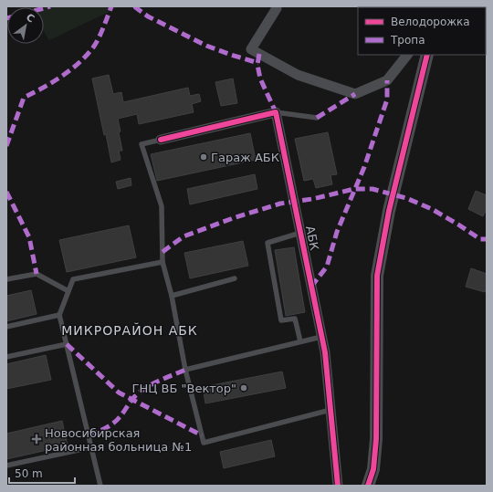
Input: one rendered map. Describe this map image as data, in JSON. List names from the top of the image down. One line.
{"streets":{"street":["АБК"]},"districts":["МИКРОРАЙОН АБК"],"places":{"other":["Гараж АБК","ГНЦ ВБ \"Вектор\""],"health":["Новосибирская районная больница №1"]},"legend":["Велодорожка","Тропа"],"scale_bar":"50 m","north":"top right"}
